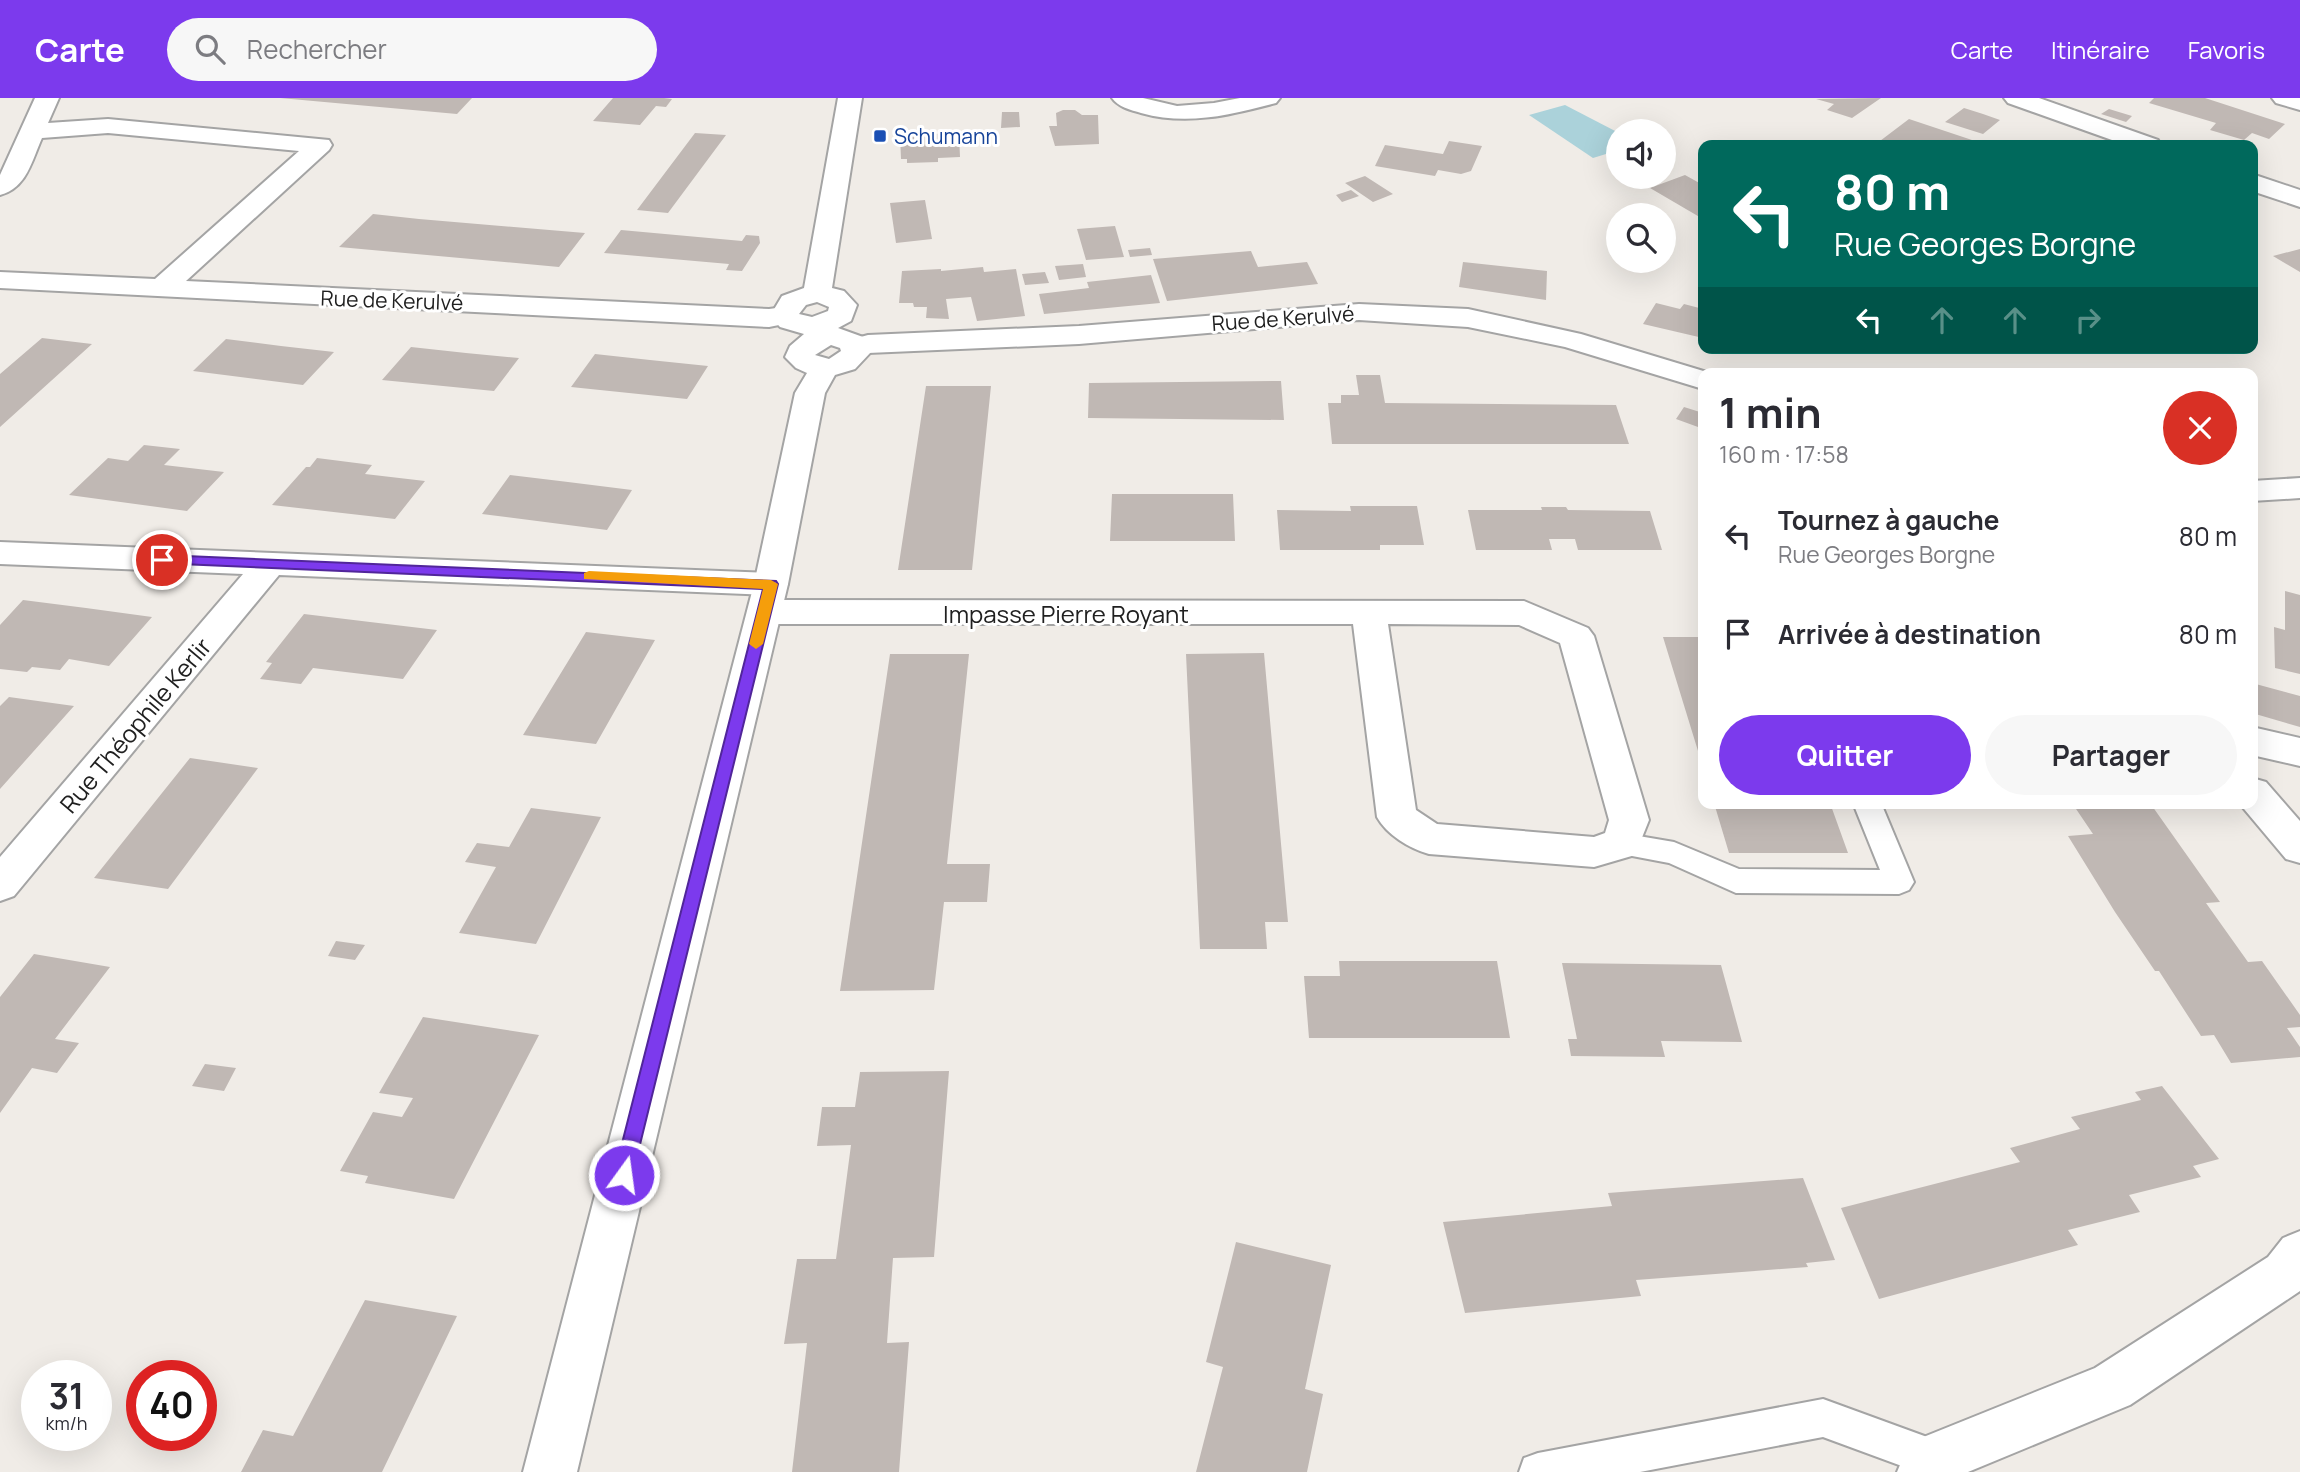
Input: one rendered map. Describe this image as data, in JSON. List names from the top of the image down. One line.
{"streets":{"street":["Rue de Kerulvé","Impasse Pierre Royant","Rue Théophile Kerlir"]},"crossings":[["Impasse Pierre Royant","Rue Théophile Kerlir"]],"places":{"transit":["Schumann"]},"page":{"header":"Carte","search":"Rechercher","nav":["Carte","Itinéraire","Favoris"],"turn":["80 m","Rue Georges Borgne"],"heading":["1 min","160 m · 17:58"],"list":[{"name":"Tournez à gauche","note":"Rue Georges Borgne","value":"80 m"},{"name":"Arrivée à destination","value":"80 m"}],"buttons":["Quitter","Partager"],"speed":"31 km/h","limit":"40"}}
